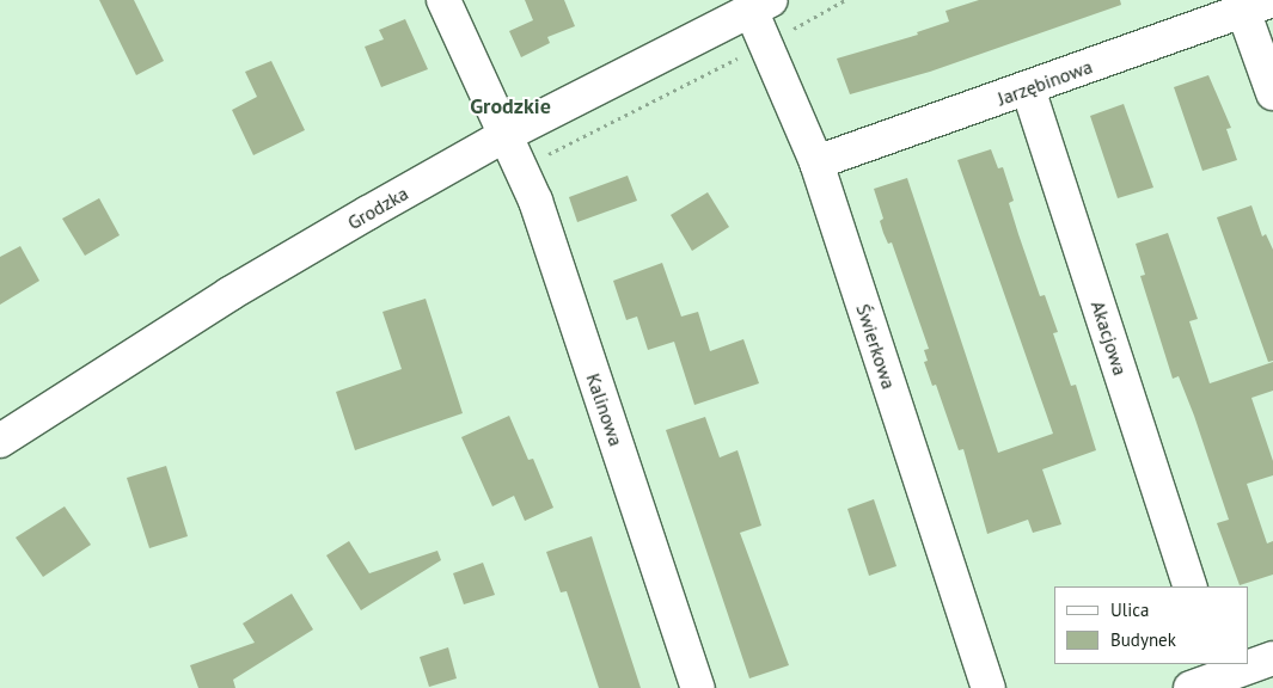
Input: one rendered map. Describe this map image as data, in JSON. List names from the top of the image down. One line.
{"streets":{"street":["Jarzębinowa","Grodzka","Akacjowa","Świerkowa","Kalinowa"]},"crossings":[["Jarzębinowa","Akacjowa"],["Jarzębinowa","Świerkowa"],["Grodzka","Świerkowa"],["Grodzka","Kalinowa"]],"districts":["Grodzkie"],"legend":["Ulica","Budynek"]}
